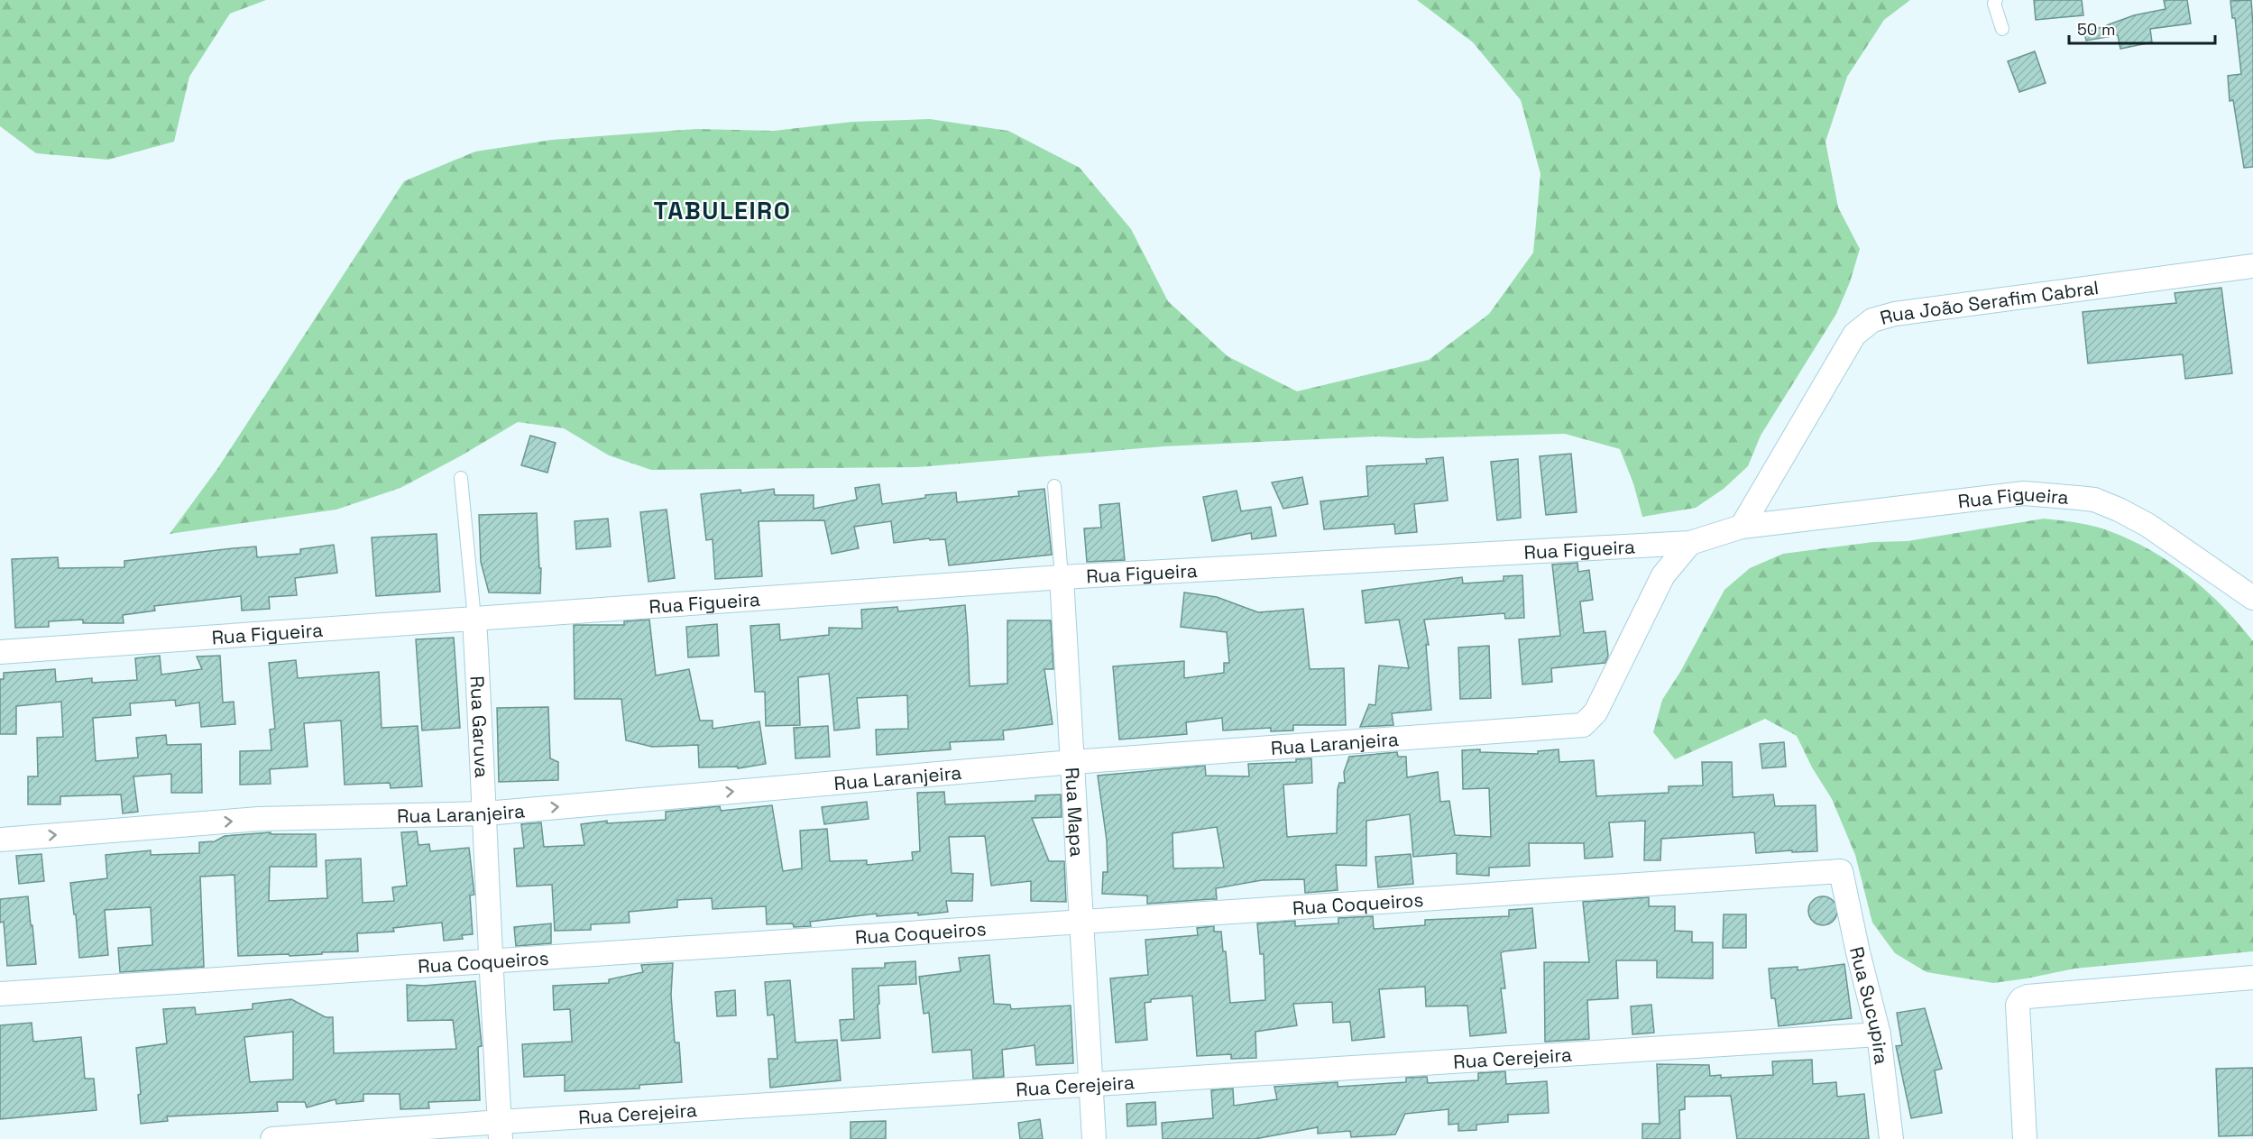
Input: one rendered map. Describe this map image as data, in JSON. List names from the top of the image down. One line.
{"streets":{"street":["Rua João Serafim Cabral","Rua Figueira","Rua Garuva","Rua Laranjeira","Rua Mapa","Rua Coqueiros","Rua Sucupira","Rua Cerejeira"]},"crossings":[["Rua João Serafim Cabral","Rua Figueira"],["Rua Figueira","Rua Garuva"],["Rua Figueira","Rua Laranjeira"],["Rua Figueira","Rua Mapa"],["Rua Garuva","Rua Laranjeira"],["Rua Garuva","Rua Coqueiros"],["Rua Garuva","Rua Cerejeira"],["Rua Laranjeira","Rua Mapa"],["Rua Mapa","Rua Coqueiros"],["Rua Mapa","Rua Cerejeira"],["Rua Coqueiros","Rua Sucupira"],["Rua Sucupira","Rua Cerejeira"]],"one_way":["Rua Laranjeira"],"districts":["TABULEIRO"],"scale_bar":"50 m"}
